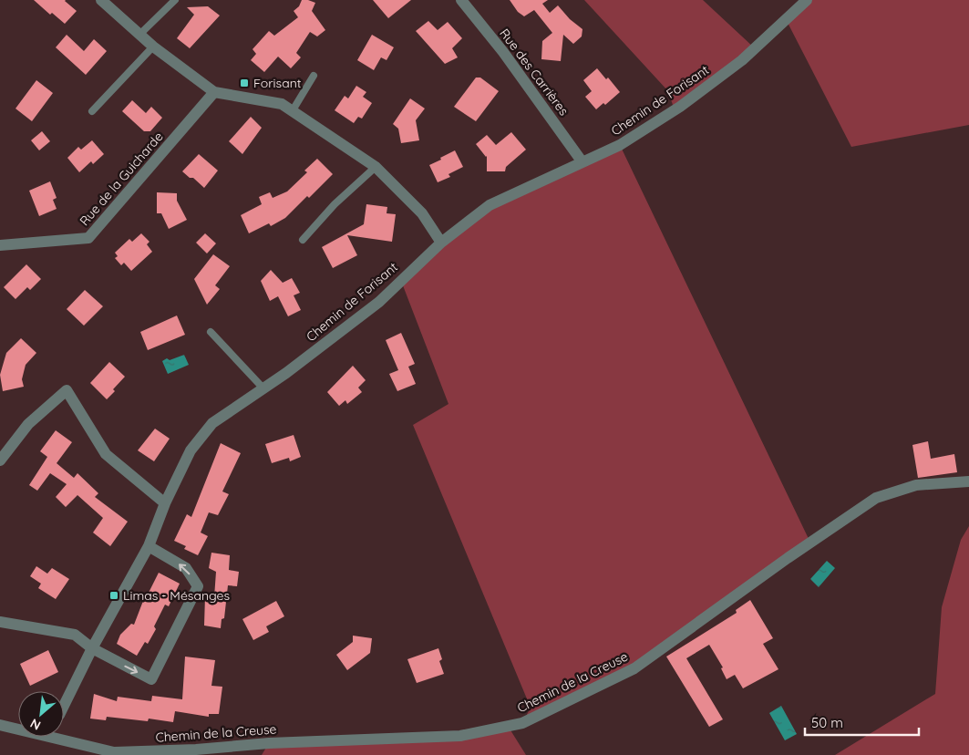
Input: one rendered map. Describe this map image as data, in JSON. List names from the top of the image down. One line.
{"streets":{"street":["Rue des Carrières","Chemin de Forisant","Rue de la Guicharde","Chemin de la Creuse"]},"crossings":[["Rue des Carrières","Chemin de Forisant"]],"places":{"transit":["Forisant","Limas - Mésanges"]},"scale_bar":"50 m","north":"bottom left"}
